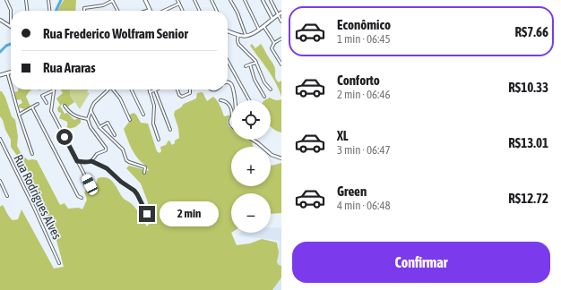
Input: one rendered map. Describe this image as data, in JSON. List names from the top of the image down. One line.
{"streets":{"street":["Rua Rodrigues Alves"]},"page":{"list":[{"name":"Econômico","note":"1 min · 06:45","value":"R$7.66"},{"name":"Conforto","note":"2 min · 06:46","value":"R$10.33"},{"name":"XL","note":"3 min · 06:47","value":"R$13.01"},{"name":"Green","note":"4 min · 06:48","value":"R$12.72"}],"banner":["Rua Frederico Wolfram Senior","Rua Araras"],"map_buttons":["+","−"],"bubble":"2 min","buttons":"Confirmar"}}
